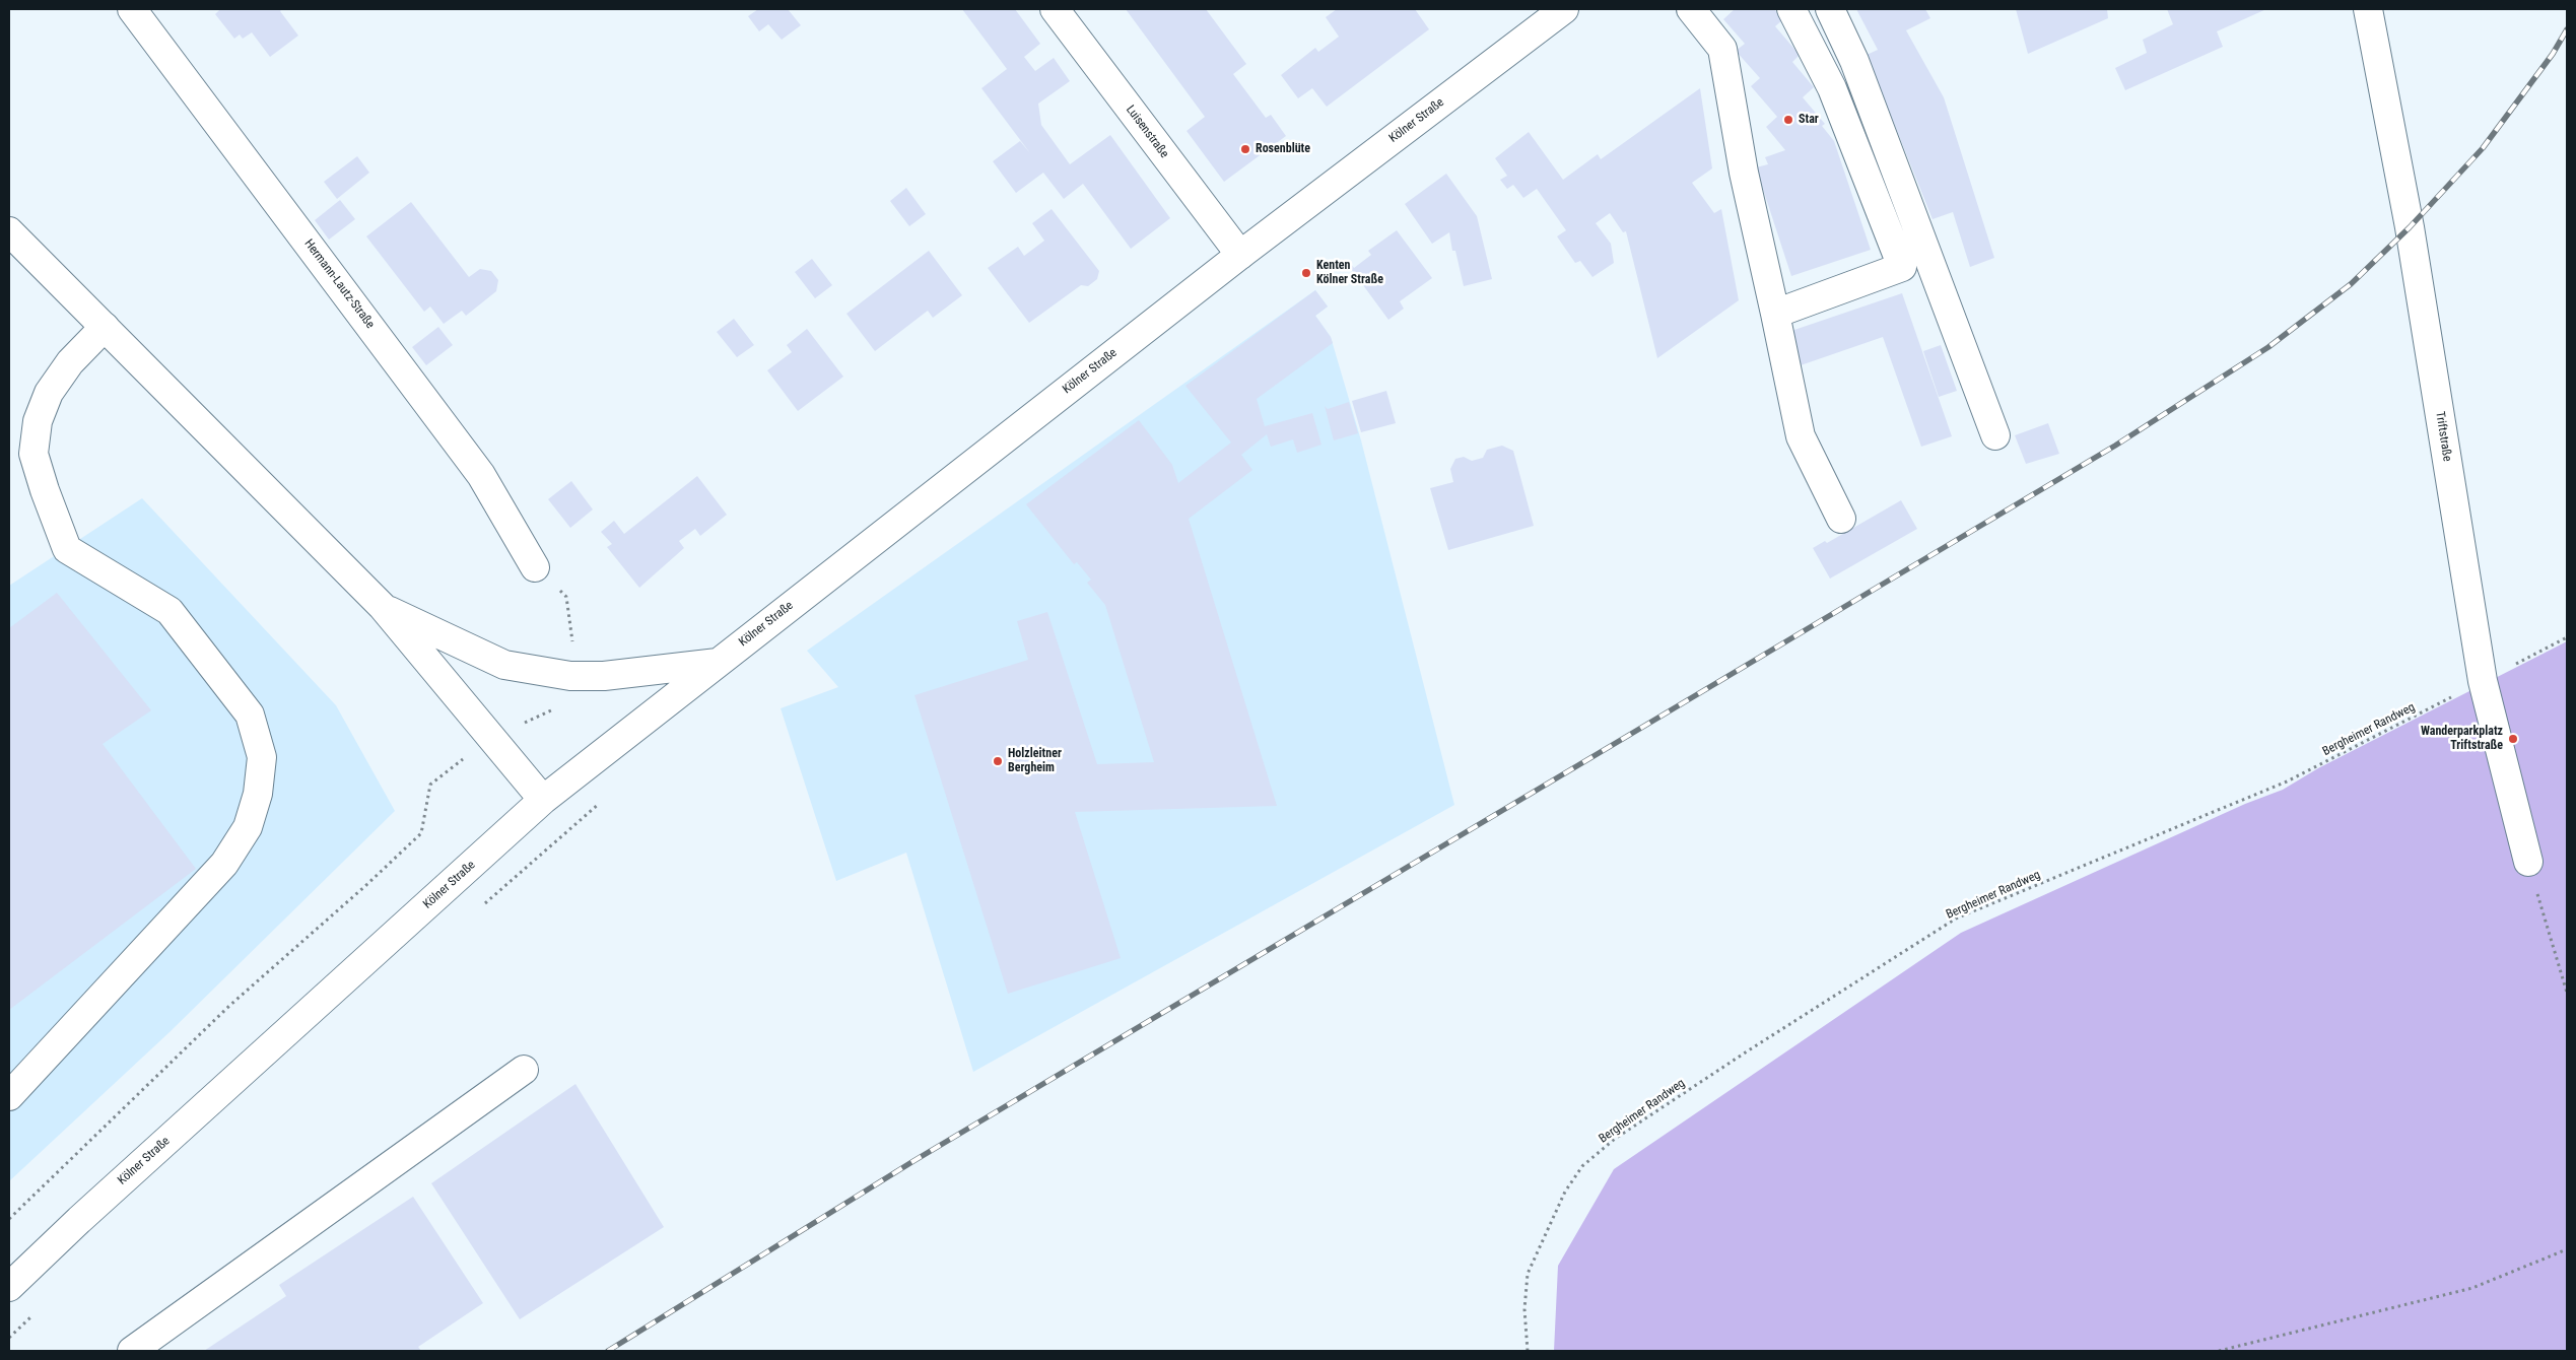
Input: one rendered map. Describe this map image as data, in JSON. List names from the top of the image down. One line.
{"streets":{"main road":["Kölner Straße","Luisenstraße","Hermann-Lautz-Straße","Triftstraße"],"path":["Bergheimer Randweg"]},"crossings":[["Kölner Straße","Luisenstraße"],["Triftstraße","Bergheimer Randweg"]],"places":["Star","Rosenblüte","Kenten Kölner Straße","Wanderparkplatz Triftstraße","Holzleitner Bergheim"]}
